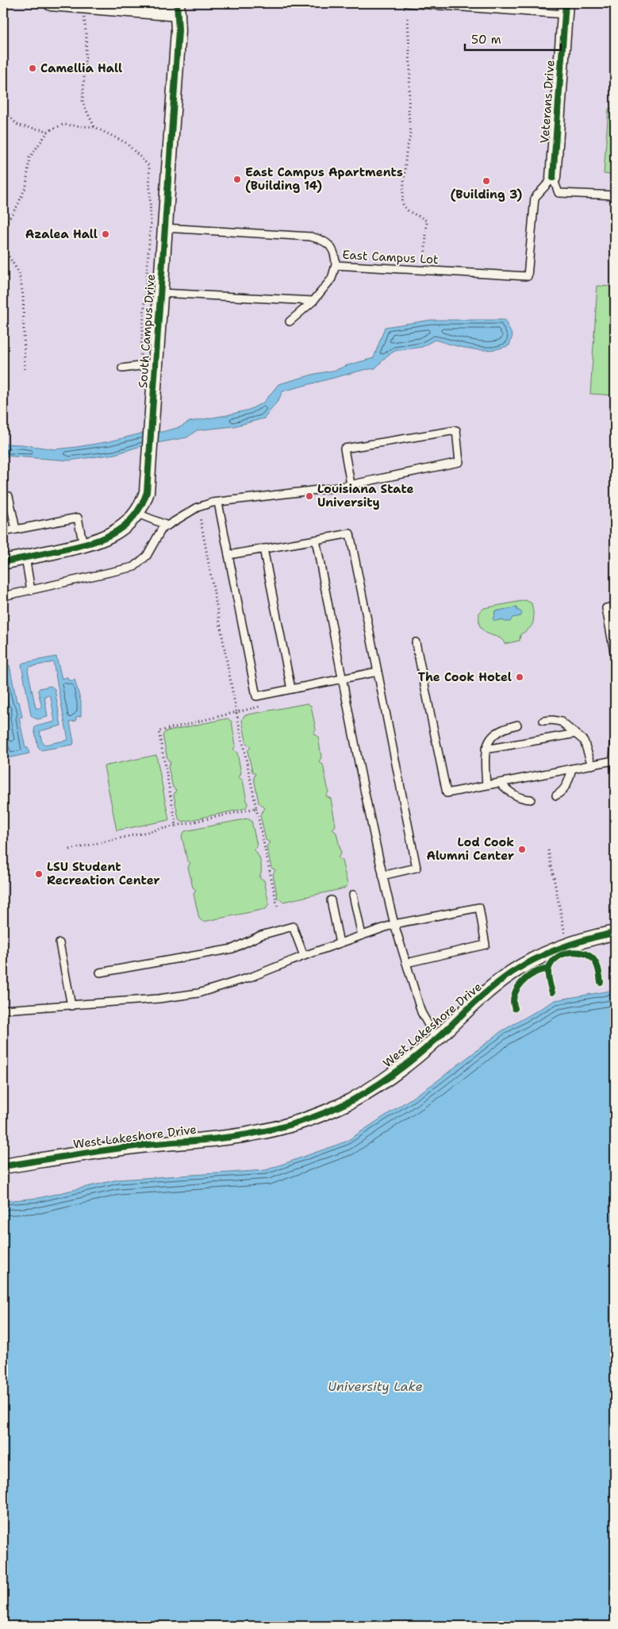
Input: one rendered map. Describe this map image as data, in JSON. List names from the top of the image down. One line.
{"streets":{"street":["Veterans Drive","South Campus Drive","West Lakeshore Drive"],"lane":["East Campus Lot"]},"crossings":[["Veterans Drive","East Campus Lot"],["East Campus Lot","South Campus Drive"]],"water":["University Lake"],"places":["Camellia Hall","East Campus Apartments (Building 14)","(Building 3)","Azalea Hall","Louisiana State University","The Cook Hotel","Lod Cook Alumni Center","LSU Student Recreation Center"],"scale_bar":"50 m"}
